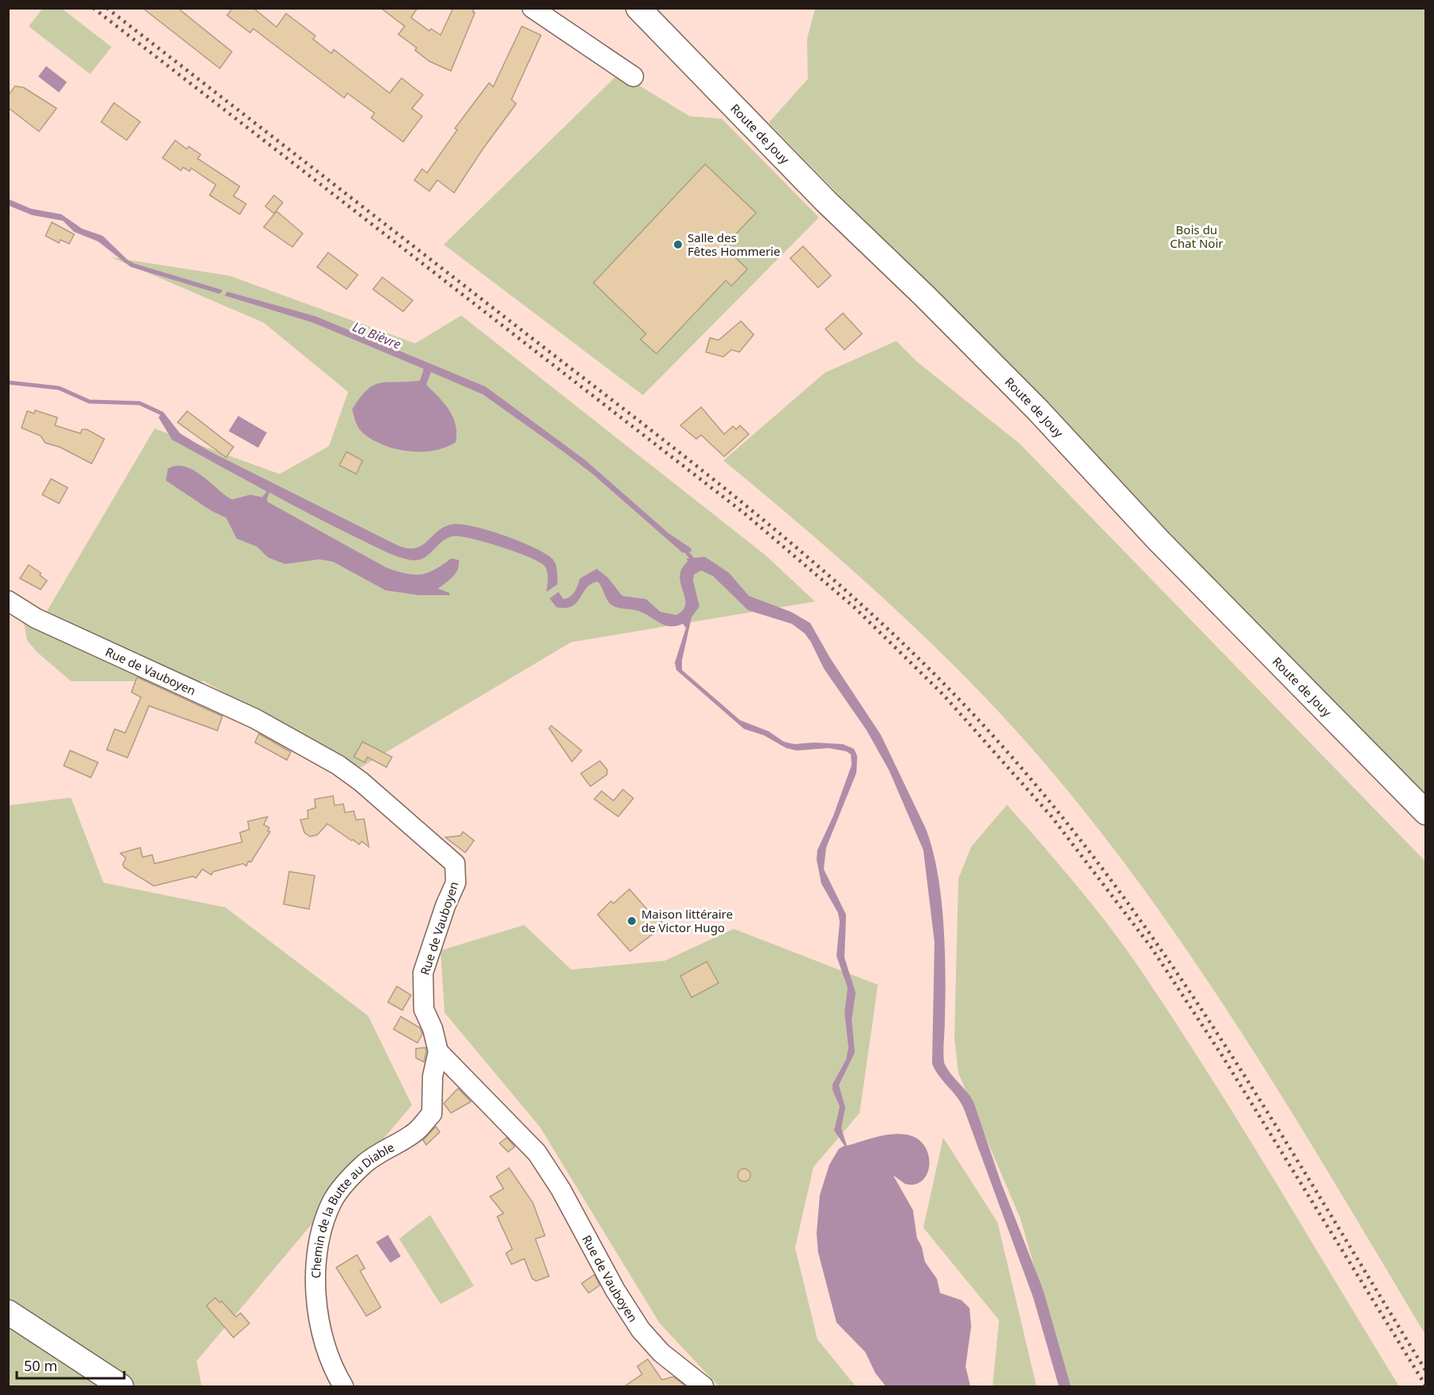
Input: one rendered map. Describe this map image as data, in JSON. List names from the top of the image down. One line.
{"streets":{"main road":["Route de Jouy"],"street":["Rue de Vauboyen","Chemin de la Butte au Diable"]},"crossings":[["Rue de Vauboyen","Chemin de la Butte au Diable"]],"water":["La Bièvre"],"parks":["Bois du Chat Noir"],"places":["Salle des Fêtes Hommerie","Maison littéraire de Victor Hugo"],"scale_bar":"50 m"}
